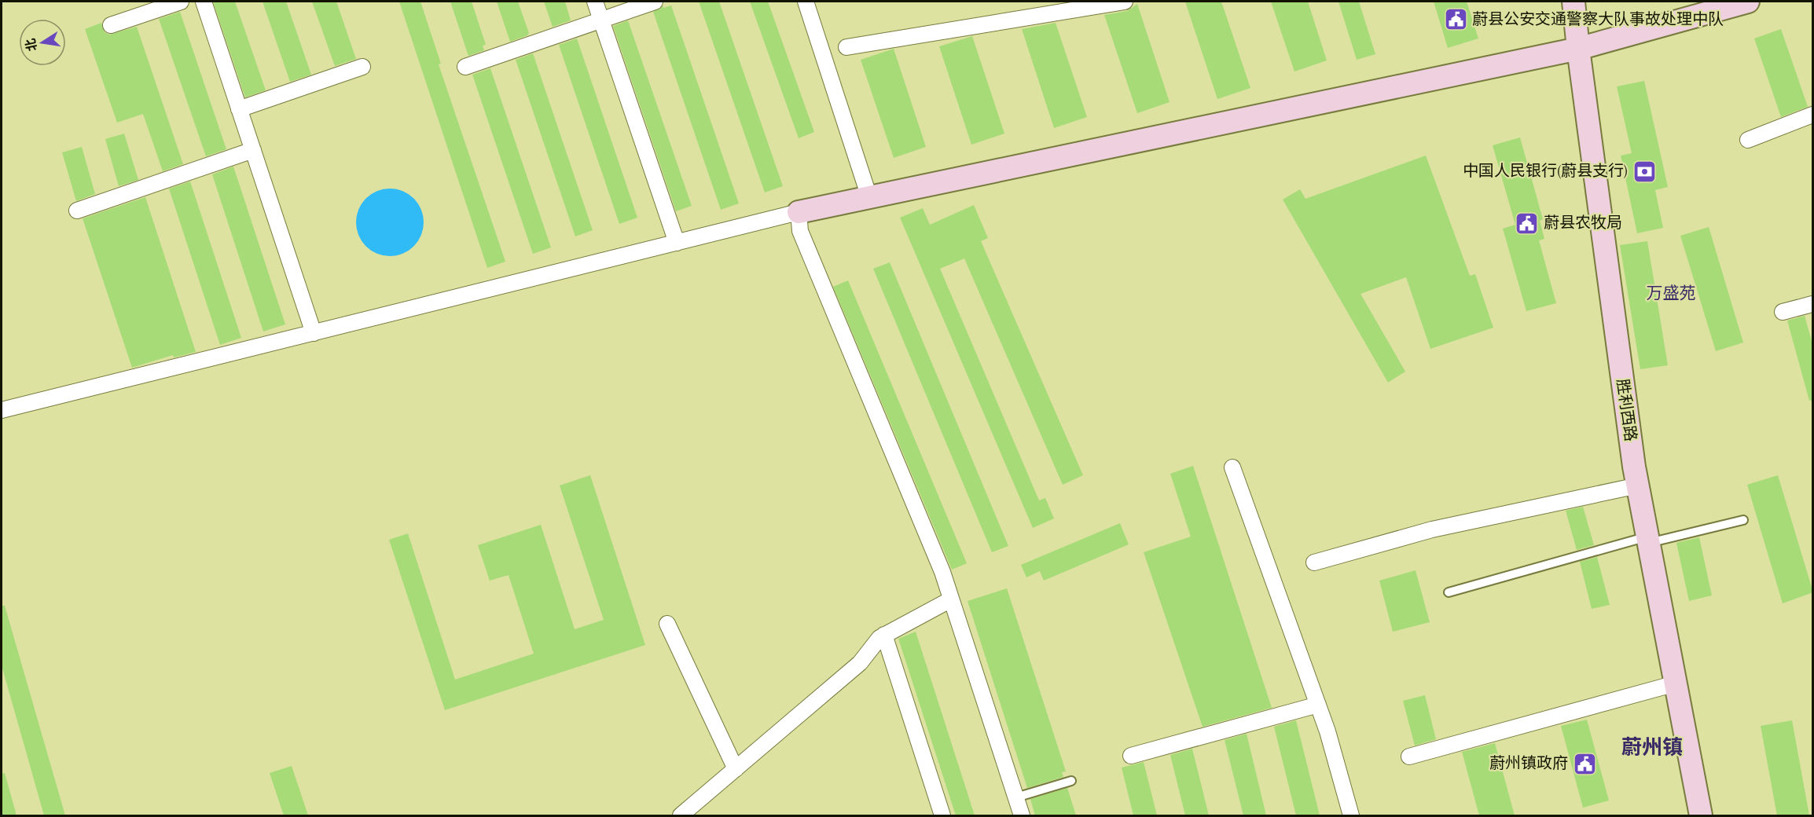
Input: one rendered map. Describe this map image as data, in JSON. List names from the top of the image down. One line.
{"streets":{"street":["胜利西路"]},"districts":["万盛苑","蔚州镇"],"places":{"public building":["蔚县公安交通警察大队事故处理中队","蔚县农牧局","蔚州镇政府"],"bank":["中国人民银行(蔚县支行)"]},"north":"left"}
